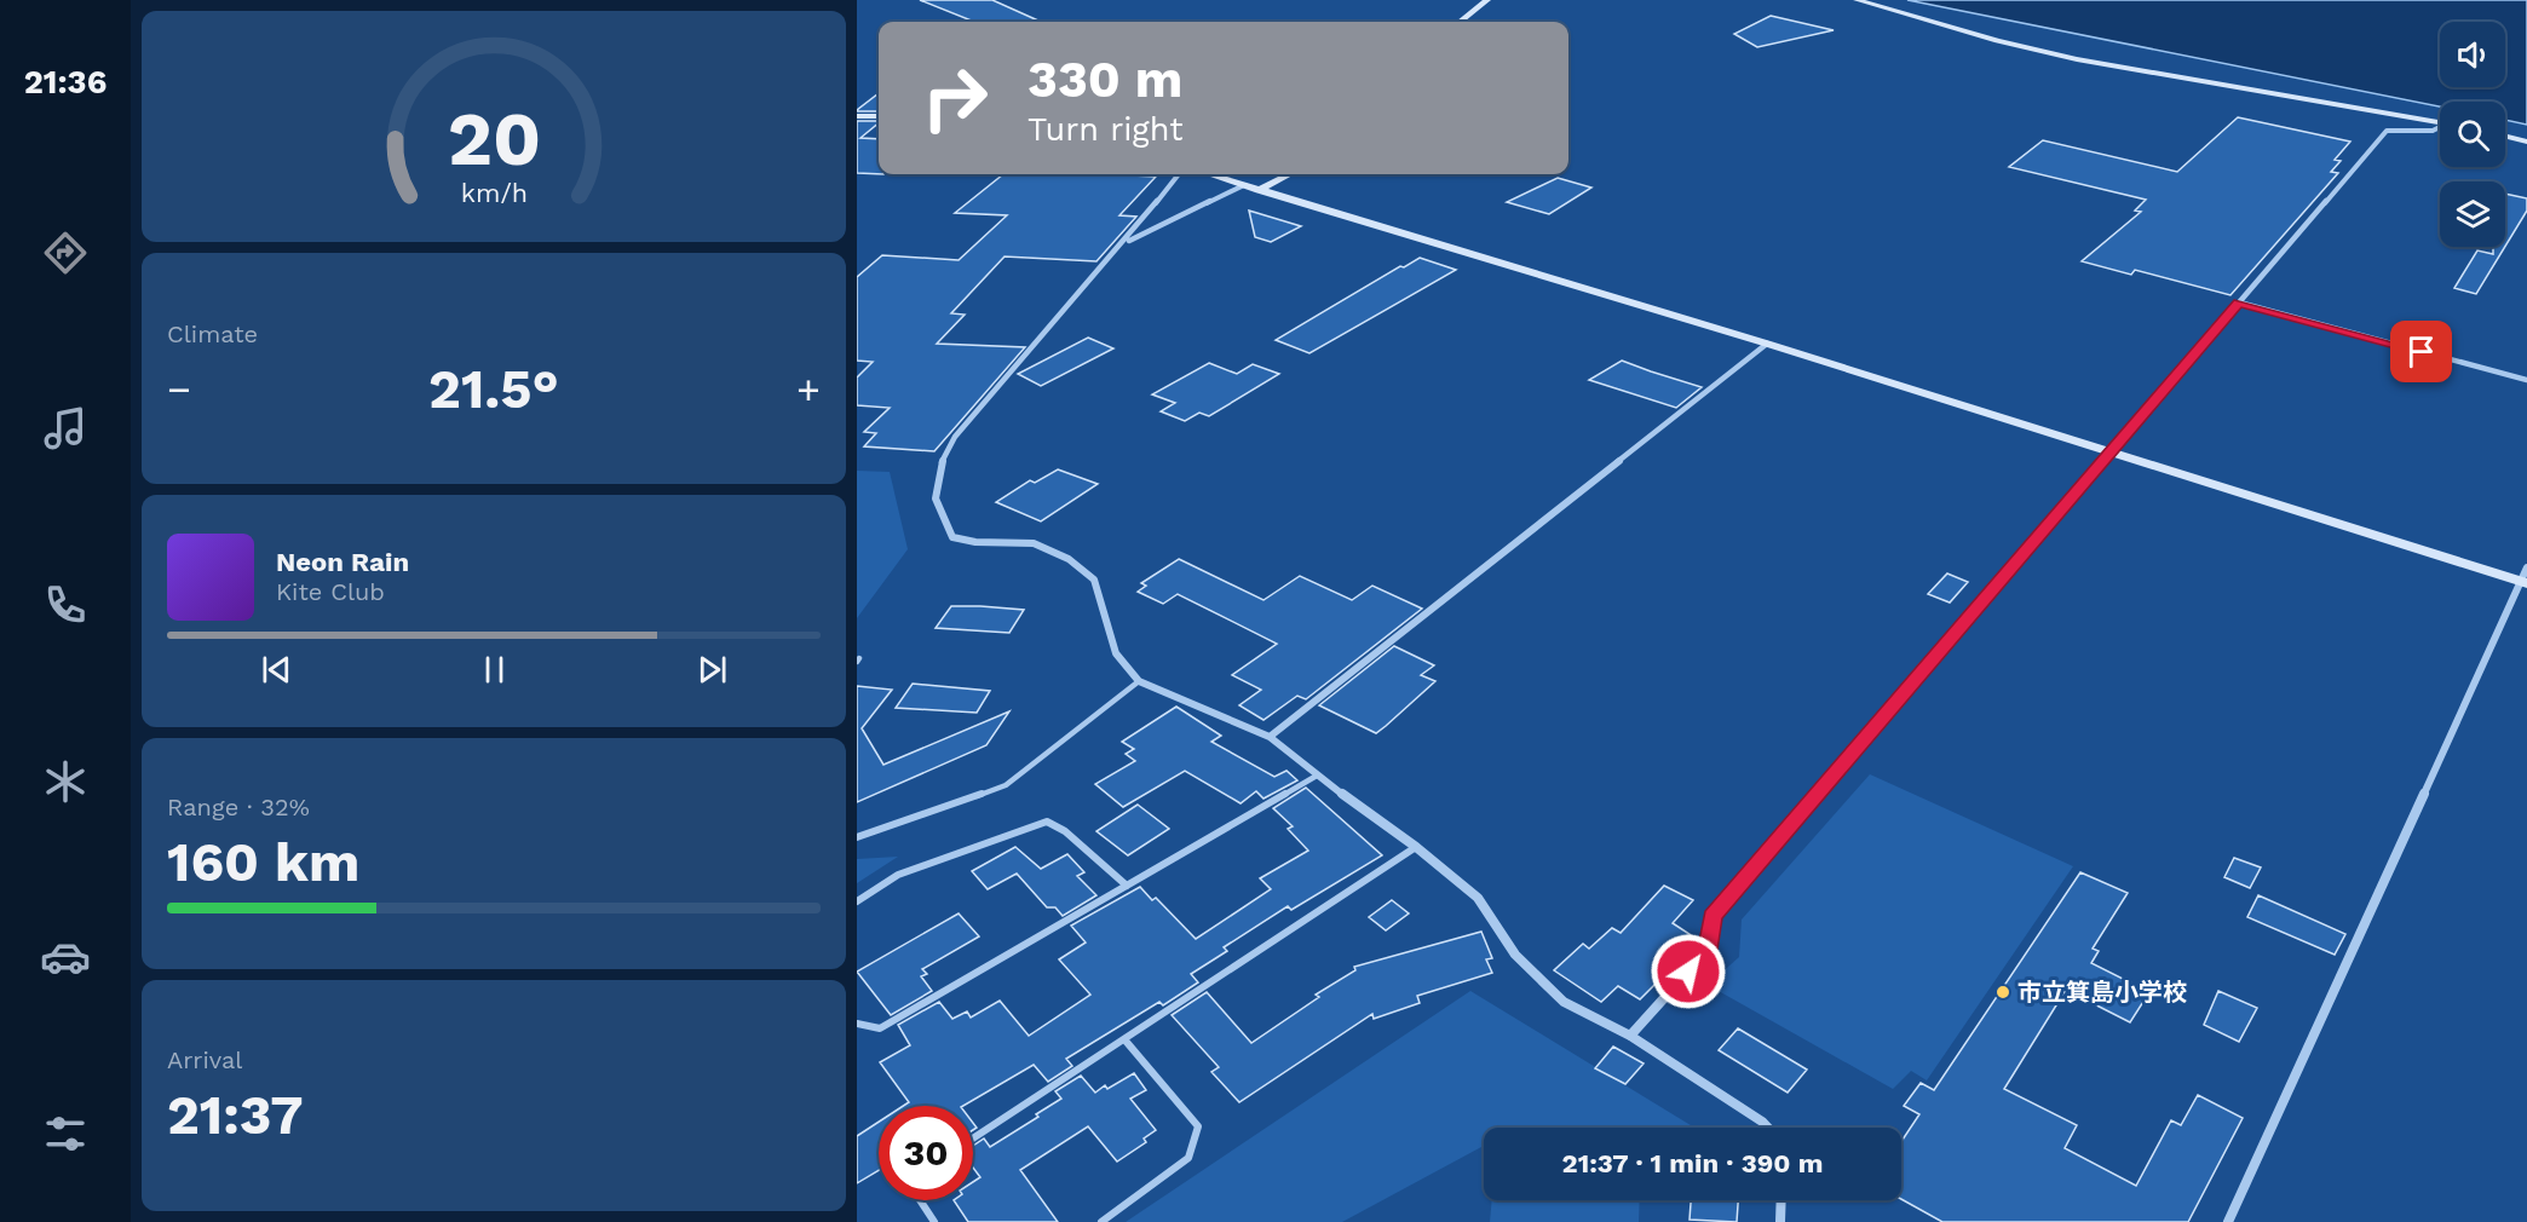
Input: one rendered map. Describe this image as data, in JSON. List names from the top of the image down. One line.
{"places":["市立箕島小学校"],"page":{"tabs":"21:36","turn":["330 m","Turn right"],"tile":["Climate",["Range · 32%","160 km"],["Arrival","21:37"]],"heat":["−","21.5°","+"],"song":["Neon Rain","Kite Club"],"limit":"30","trip":"21:37 · 1 min · 390 m","gauge":["20","km/h"]}}
